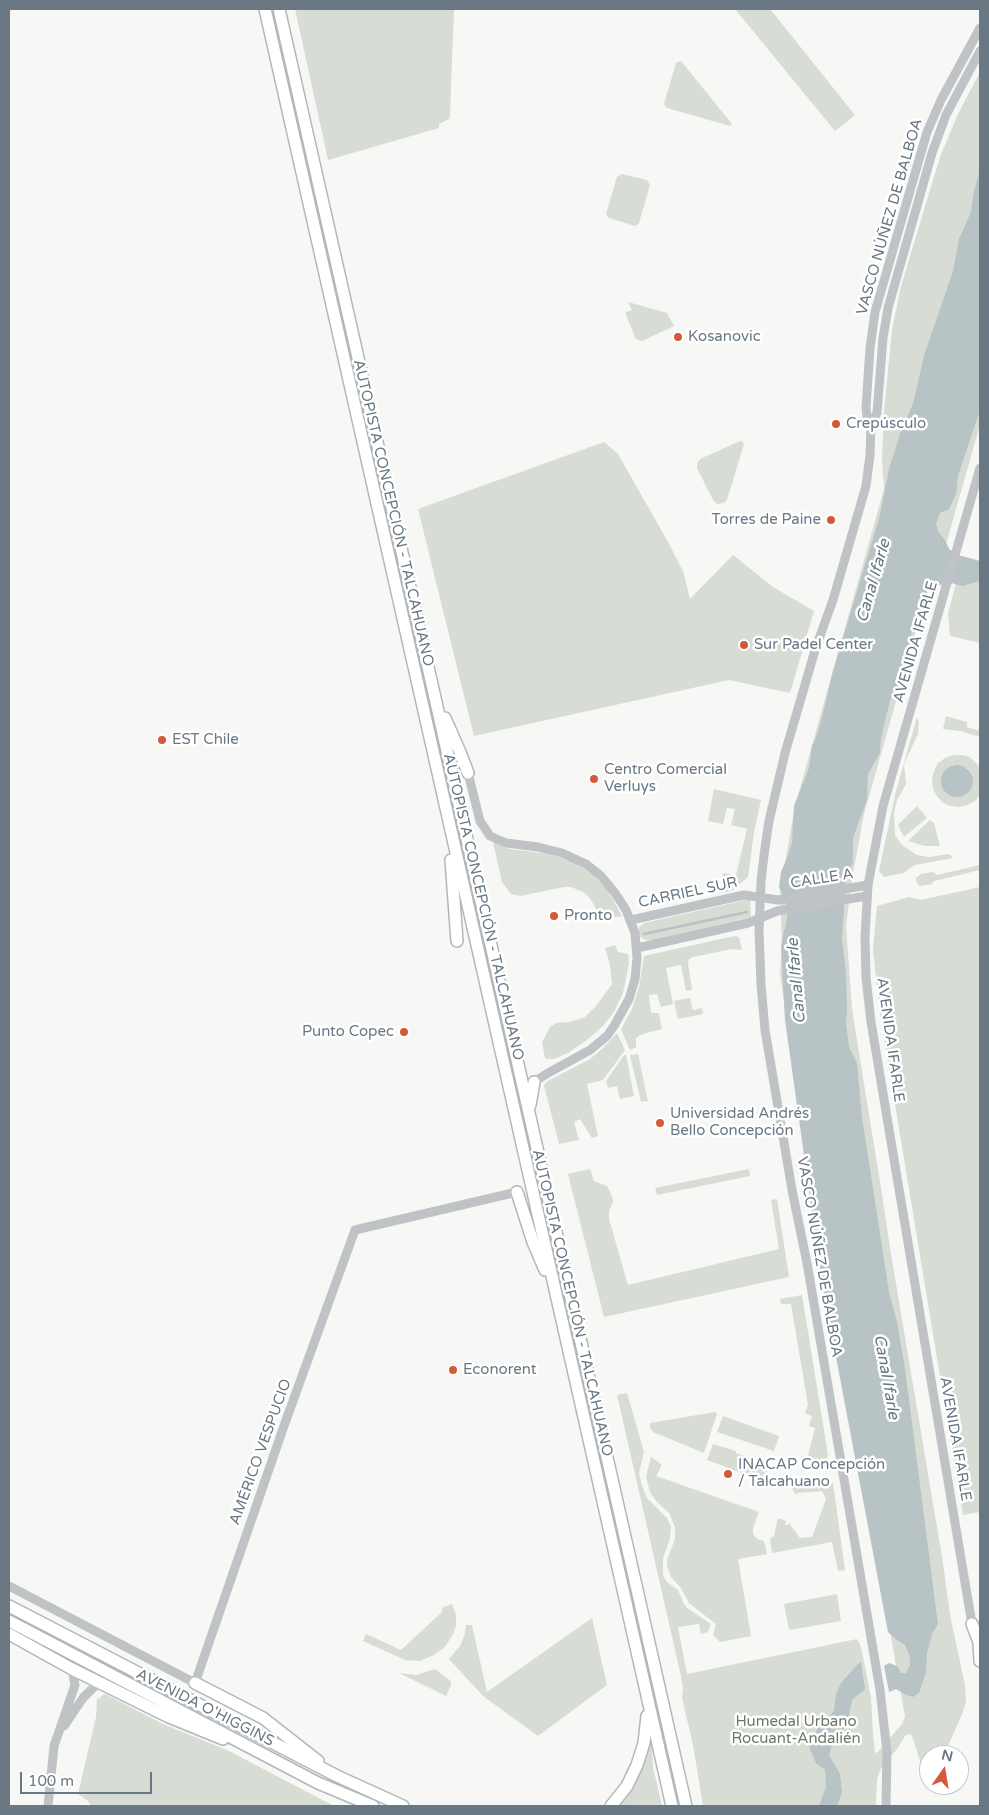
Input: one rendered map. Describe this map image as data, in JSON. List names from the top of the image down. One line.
{"streets":{"main road":["AUTOPISTA CONCEPCIÓN - TALCAHUANO","AVENIDA O'HIGGINS"],"street":["VASCO NÚÑEZ DE BALBOA","AVENIDA IFARLE","CALLE A","CARRIEL SUR","AMÉRICO VESPUCIO"]},"crossings":[["VASCO NÚÑEZ DE BALBOA","CALLE A"],["VASCO NÚÑEZ DE BALBOA","CARRIEL SUR"],["AVENIDA IFARLE","CALLE A"],["CALLE A","CARRIEL SUR"],["AMÉRICO VESPUCIO","AVENIDA O'HIGGINS"]],"water":["Canal Ifarle"],"parks":["Humedal Urbano Rocuant-Andalién"],"places":["Kosanovic","Crepúsculo","Torres de Paine","Sur Padel Center","EST Chile","Centro Comercial Verluys","Pronto","Punto Copec","Universidad Andrés Bello Concepción","Econorent","INACAP Concepción / Talcahuano"],"scale_bar":"100 m","north":"top"}
